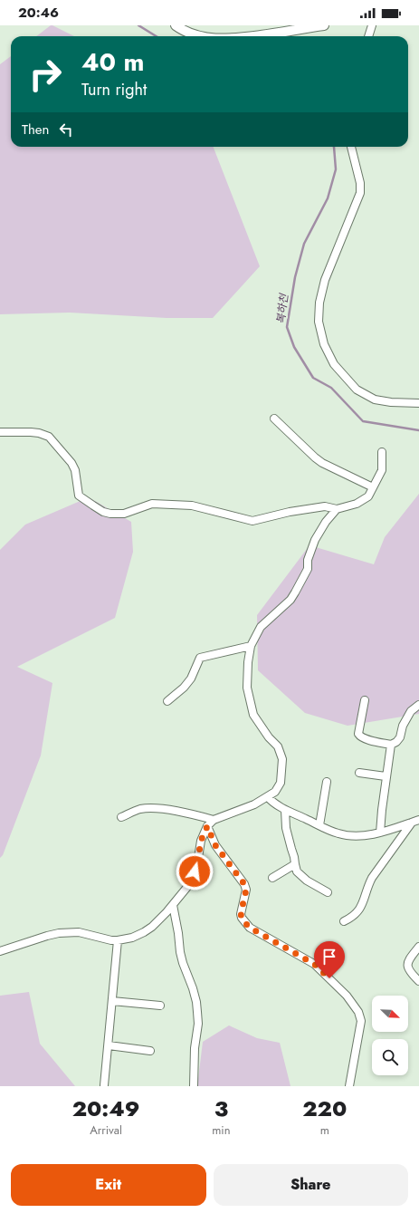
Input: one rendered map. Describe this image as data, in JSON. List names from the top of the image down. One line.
{"water":["복하천"],"north":"bottom right","page":{"status":"20:46","turn":["40 m","Turn right"],"then":"Then","eta":["20:49","Arrival","3","min","220","m"],"buttons":["Exit","Share"]}}
